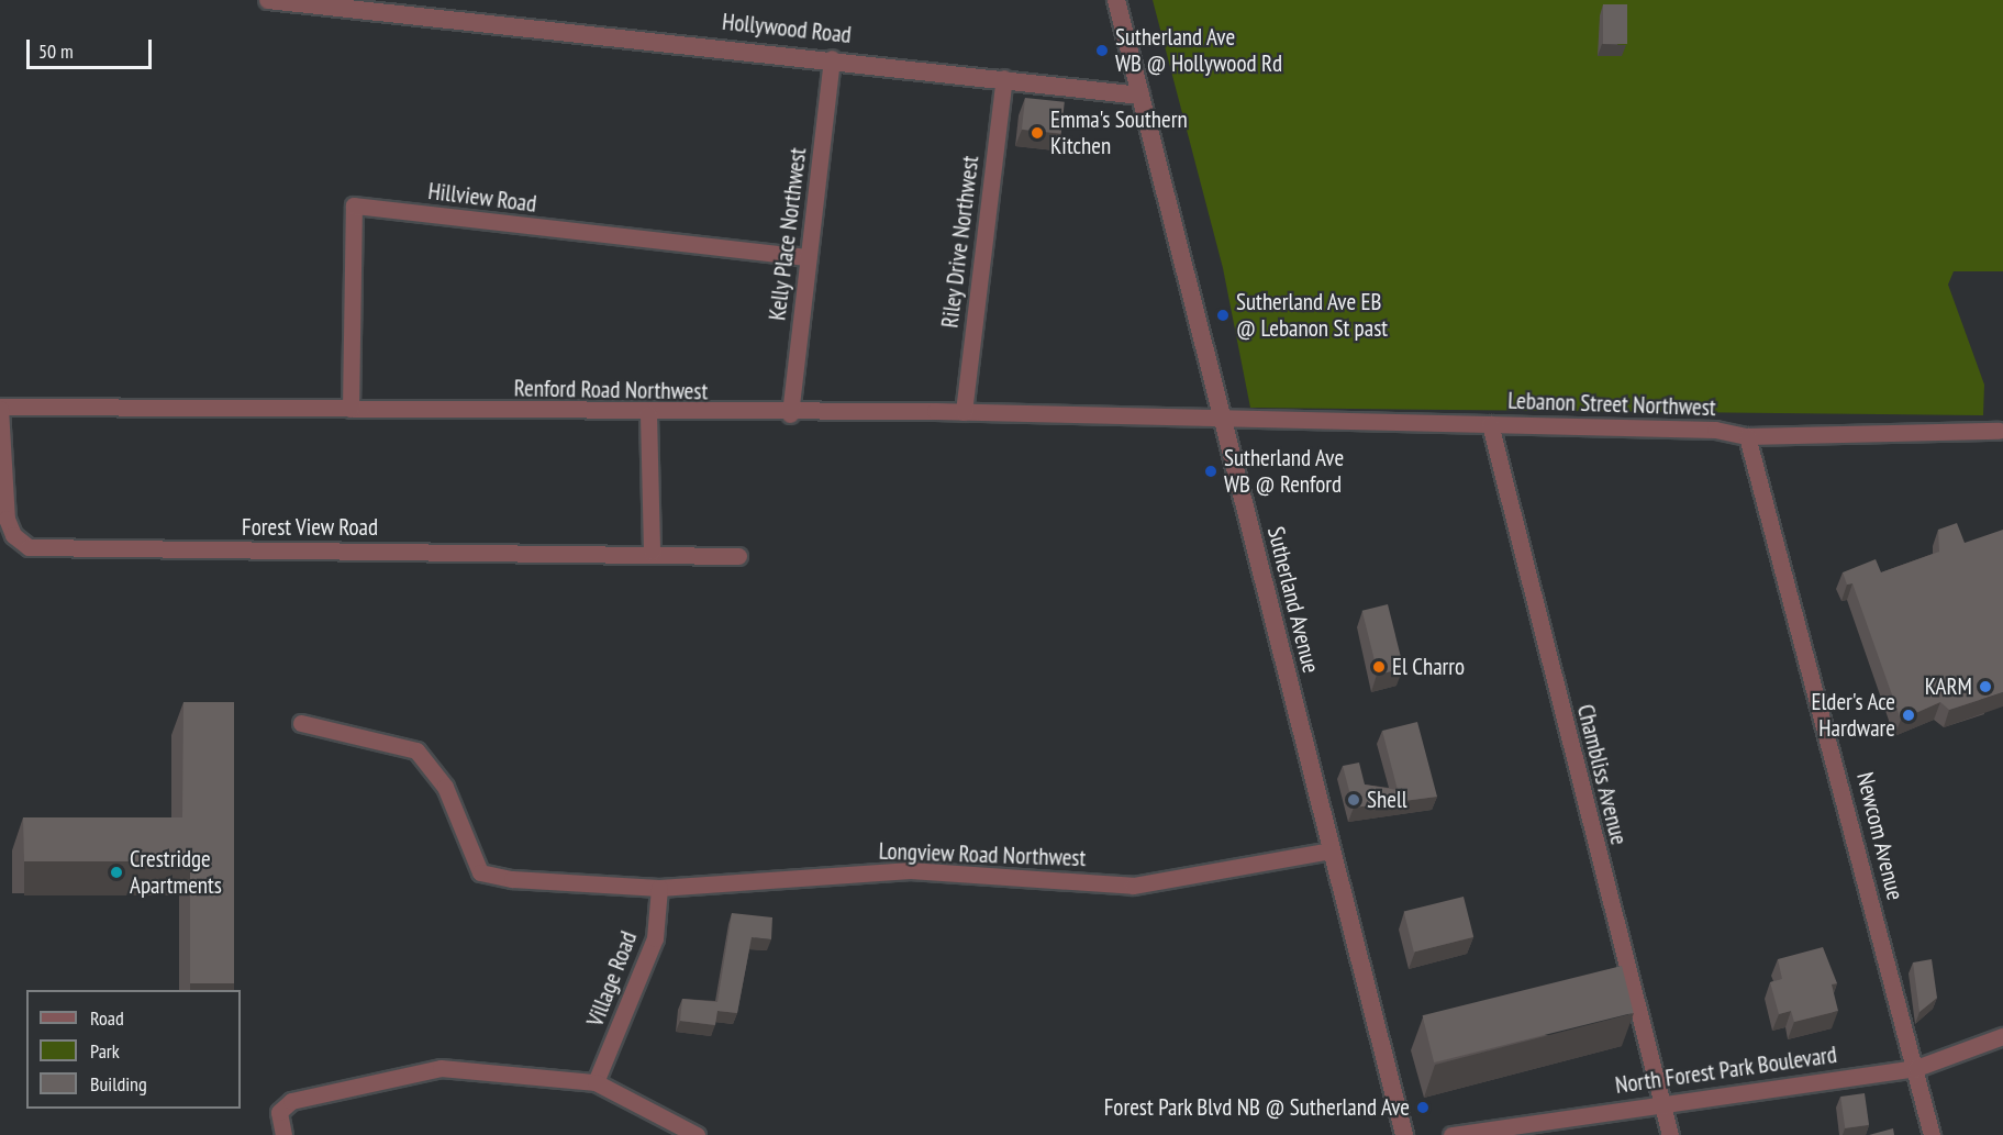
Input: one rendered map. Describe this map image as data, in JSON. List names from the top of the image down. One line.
{"streets":{"street":["Hollywood Road","Hillview Road","Kelly Place Northwest","Riley Drive Northwest","Renford Road Northwest","Lebanon Street Northwest","Forest View Road","Sutherland Avenue","Chambliss Avenue","Newcom Avenue","Longview Road Northwest","Village Road","North Forest Park Boulevard"]},"crossings":[["Hollywood Road","Kelly Place Northwest"],["Hollywood Road","Riley Drive Northwest"],["Hollywood Road","Sutherland Avenue"],["Hillview Road","Kelly Place Northwest"],["Hillview Road","Renford Road Northwest"],["Kelly Place Northwest","Renford Road Northwest"],["Riley Drive Northwest","Renford Road Northwest"],["Renford Road Northwest","Lebanon Street Northwest"],["Renford Road Northwest","Forest View Road"],["Renford Road Northwest","Sutherland Avenue"],["Lebanon Street Northwest","Sutherland Avenue"],["Lebanon Street Northwest","Chambliss Avenue"],["Lebanon Street Northwest","Newcom Avenue"],["Sutherland Avenue","Longview Road Northwest"],["Chambliss Avenue","North Forest Park Boulevard"],["Newcom Avenue","North Forest Park Boulevard"],["Longview Road Northwest","Village Road"]],"places":["Sutherland Ave WB @ Hollywood Rd","Emma's Southern Kitchen","Sutherland Ave EB @ Lebanon St past","Sutherland Ave WB @ Renford","El Charro","KARM","Elder's Ace Hardware","Shell","Crestridge Apartments","Forest Park Blvd NB @ Sutherland Ave"],"legend":["Road","Park","Building"],"scale_bar":"50 m"}
